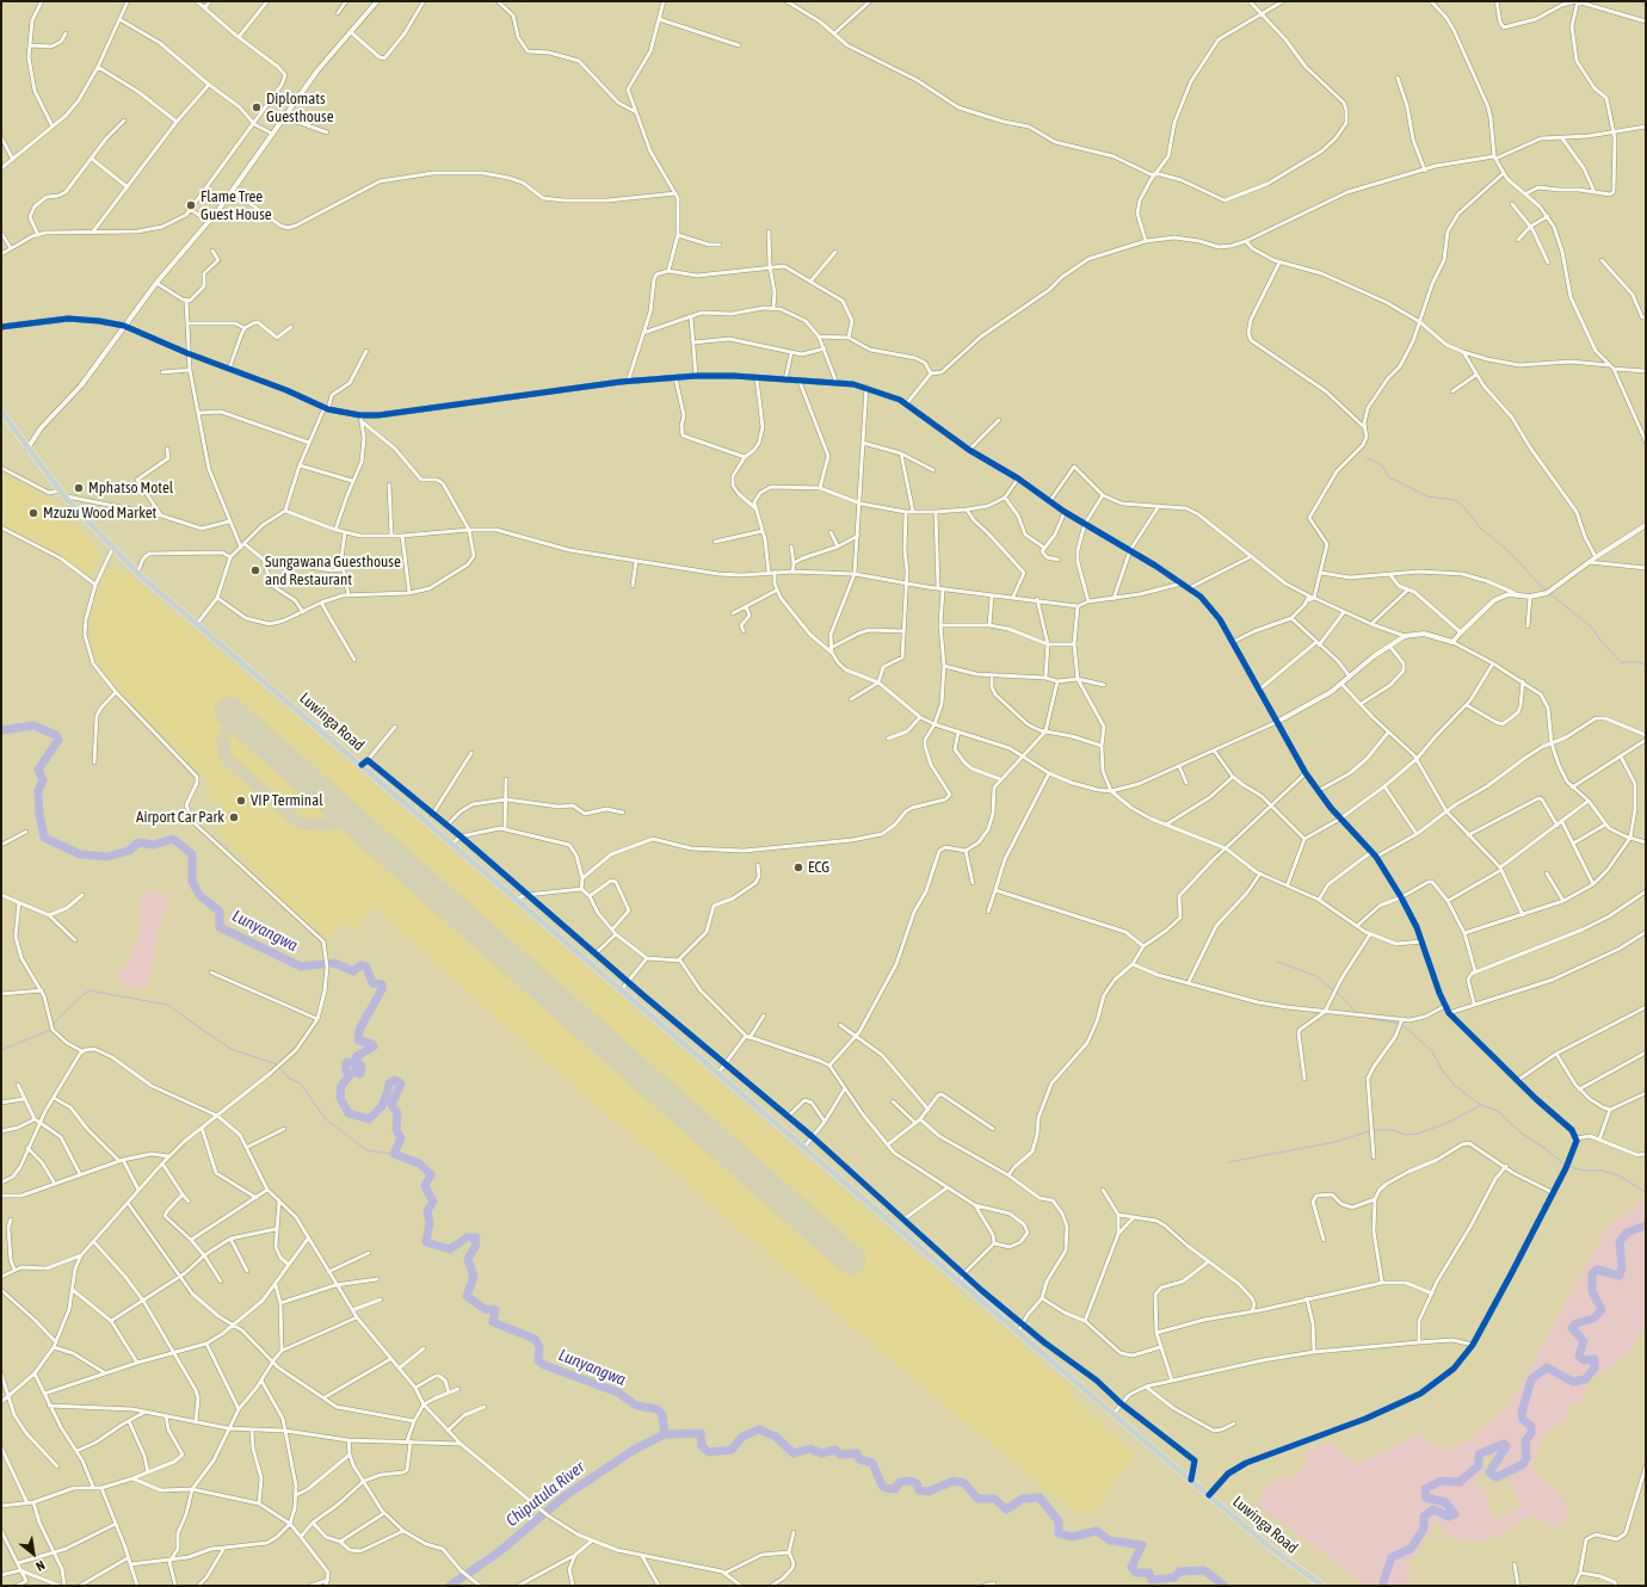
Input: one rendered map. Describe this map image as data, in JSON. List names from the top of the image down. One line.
{"streets":{"highway":["Luwinga Road"]},"water":["Lunyangwa","Chiputula River"],"places":["Diplomats Guesthouse","Flame Tree Guest House","Mphatso Motel","Mzuzu Wood Market","Sungawana Guesthouse and Restaurant","VIP Terminal","Airport Car Park","ECG"],"north":"bottom right"}
